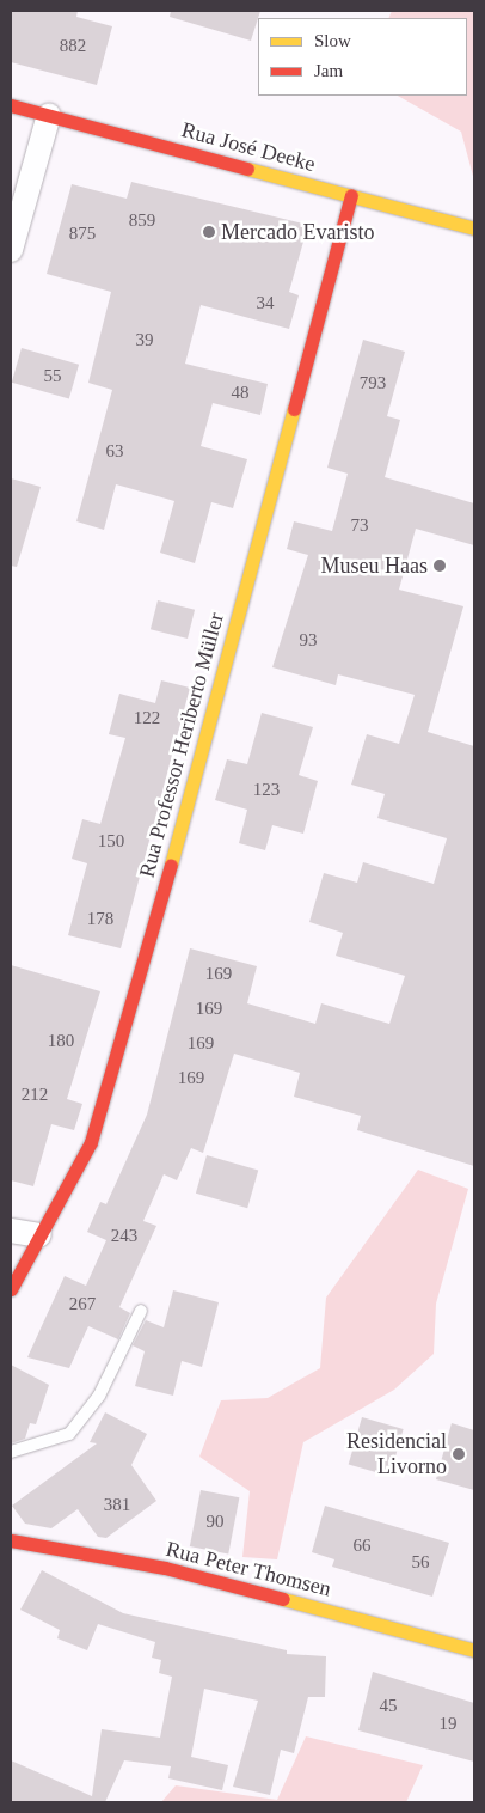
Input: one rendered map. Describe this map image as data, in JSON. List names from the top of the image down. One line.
{"streets":{"street":["Rua José Deeke","Rua Professor Heriberto Müller","Rua Peter Thomsen"]},"crossings":[["Rua José Deeke","Rua Professor Heriberto Müller"]],"places":["Mercado Evaristo","Museu Haas","Residencial Livorno"],"house_numbers":["882","859","875","34","39","55","793","48","63","73","93","122","123","150","178","169","169","180","169","169","212","243","267","381","90","66","56","45","19"],"legend":["Slow","Jam"]}
